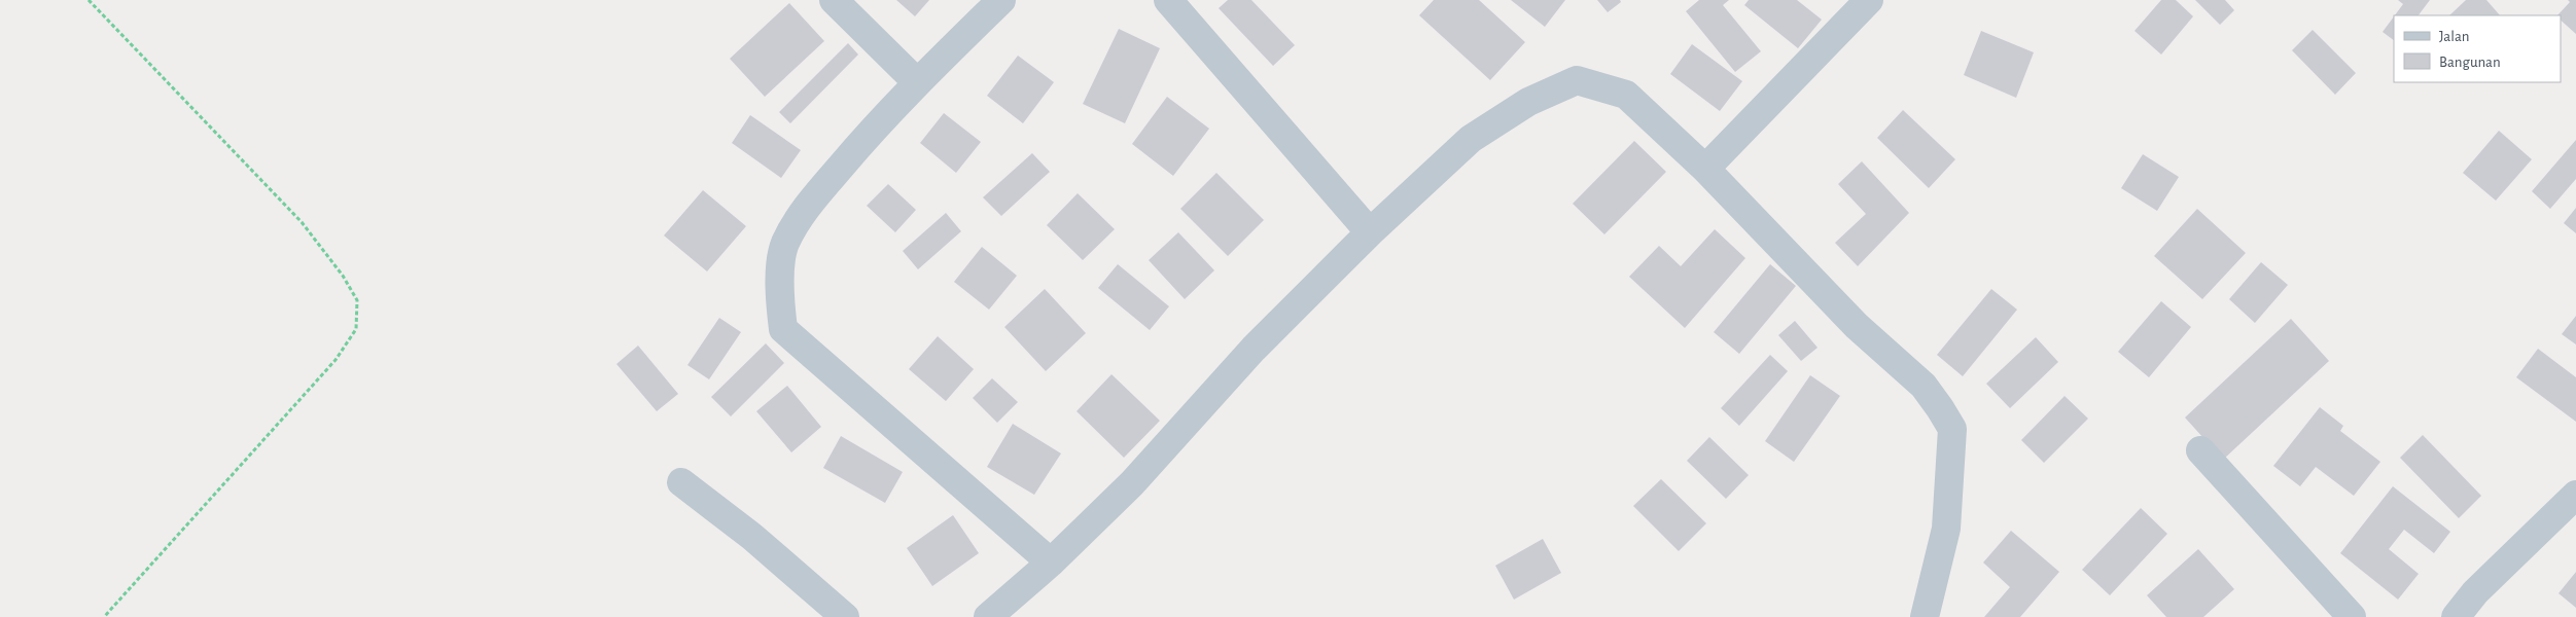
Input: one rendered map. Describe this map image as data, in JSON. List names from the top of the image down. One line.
{"legend":["Jalan","Bangunan"]}
